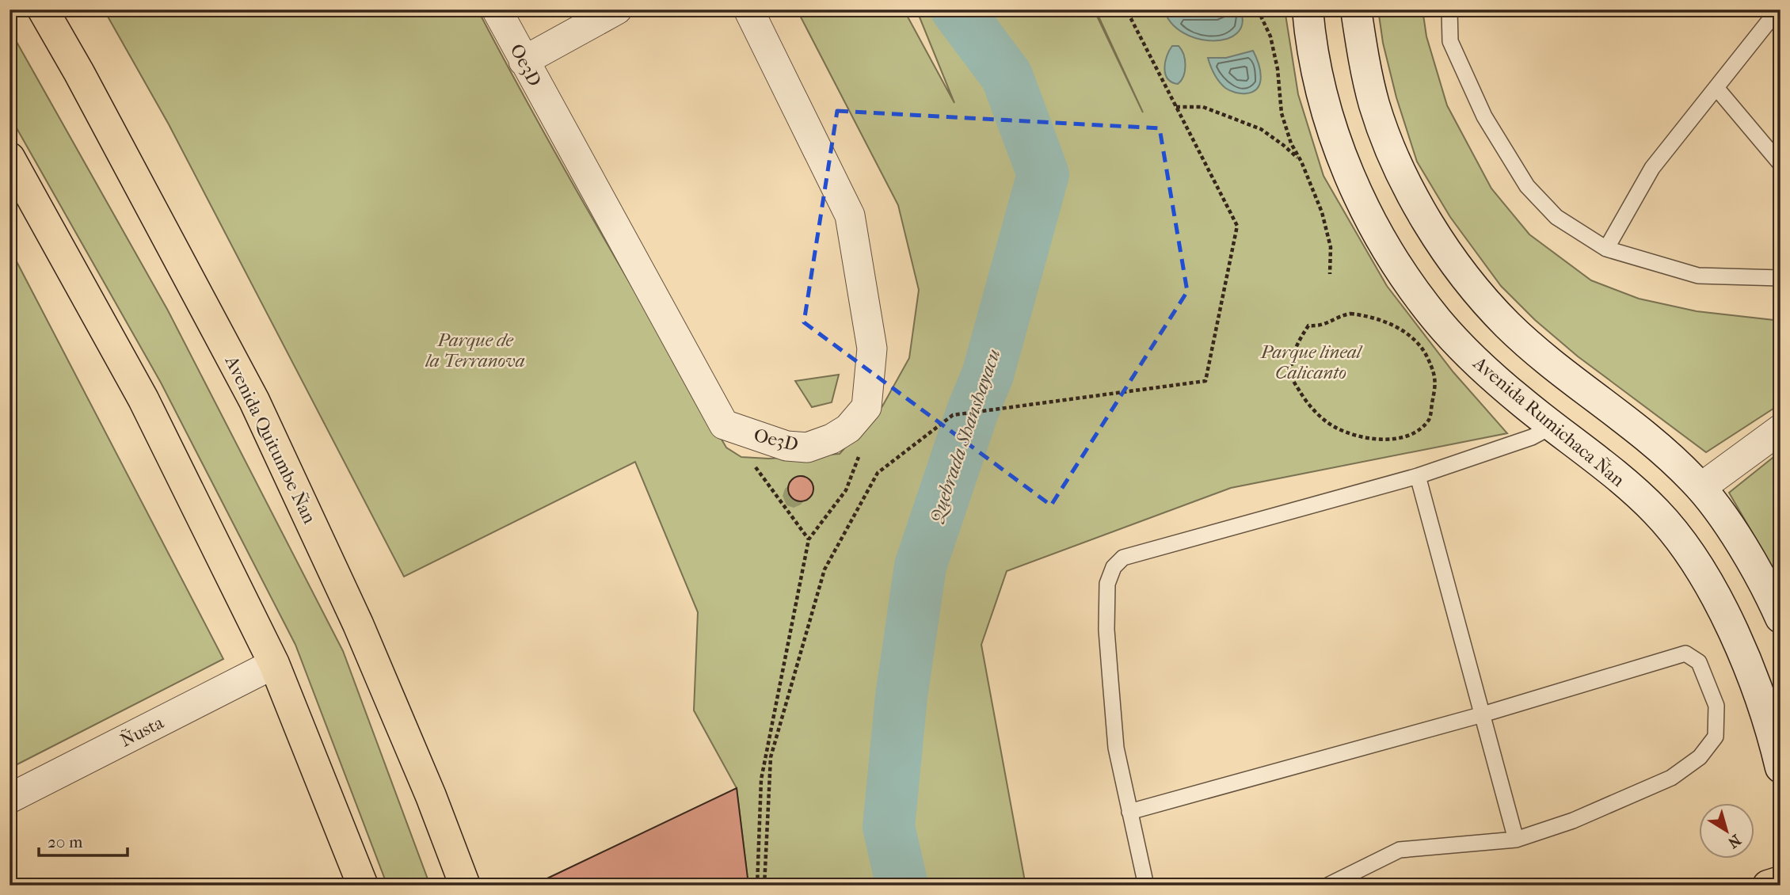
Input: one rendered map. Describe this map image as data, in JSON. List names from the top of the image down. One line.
{"streets":{"main road":["Avenida Rumichaca Ñan","Avenida Quitumbe Ñan"],"street":["Oe3D","Ñusta"]},"water":["Quebrada Shanshayacu"],"parks":["Parque de la Terranova","Parque lineal Calicanto"],"scale_bar":"20 m","north":"bottom right"}
